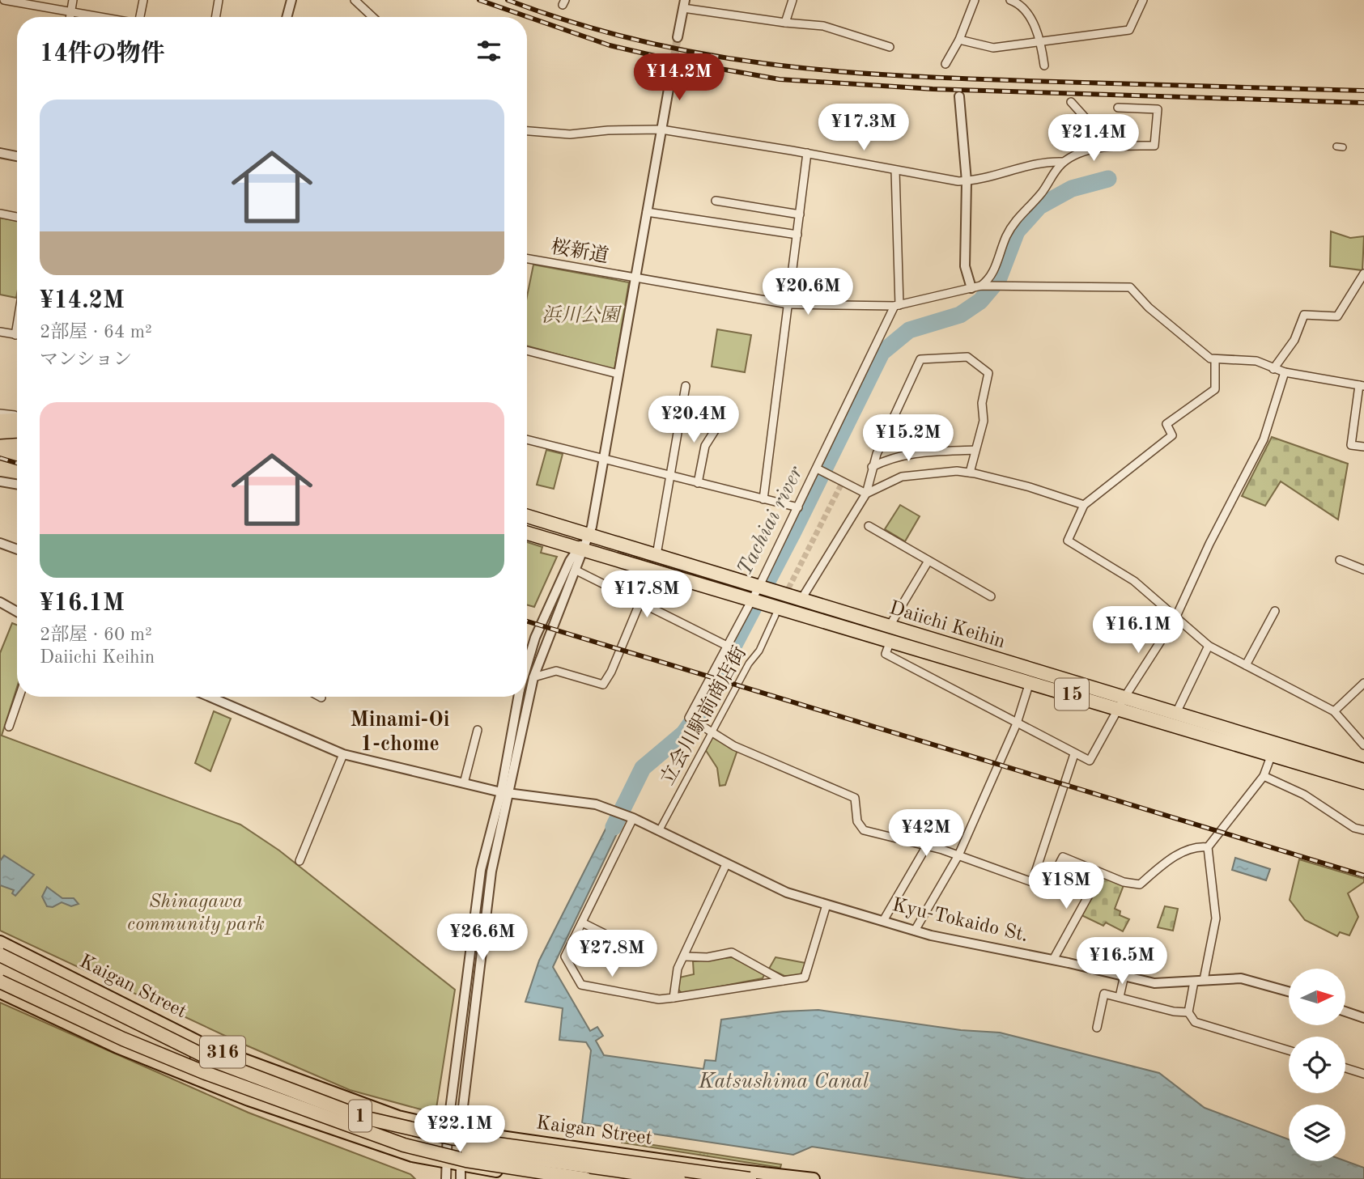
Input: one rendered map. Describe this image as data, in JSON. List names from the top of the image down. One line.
{"streets":{"highway":["Daiichi Keihin","15","1"],"main road":["Kaigan Street","316"],"street":["桜新道","立会川駅前商店街","Kyu-Tokaido St."]},"crossings":[["立会川駅前商店街","Kyu-Tokaido St."]],"districts":["Minami-Oi 1-chome"],"water":["Tachiai river","Katsushima Canal"],"parks":["浜川公園","Shinagawa community park"],"north":"right","page":{"heading":"14件の物件","price":["¥14.2M","¥17.3M","¥21.4M","¥20.6M","¥20.4M","¥15.2M","¥17.8M","¥16.1M","¥42M","¥18M","¥26.6M","¥27.8M","¥16.5M","¥22.1M"],"list":[{"name":"¥14.2M","note":"2部屋 · 64 m² · マンション"},{"name":"¥16.1M","note":"2部屋 · 60 m² · Daiichi Keihin"}]}}
